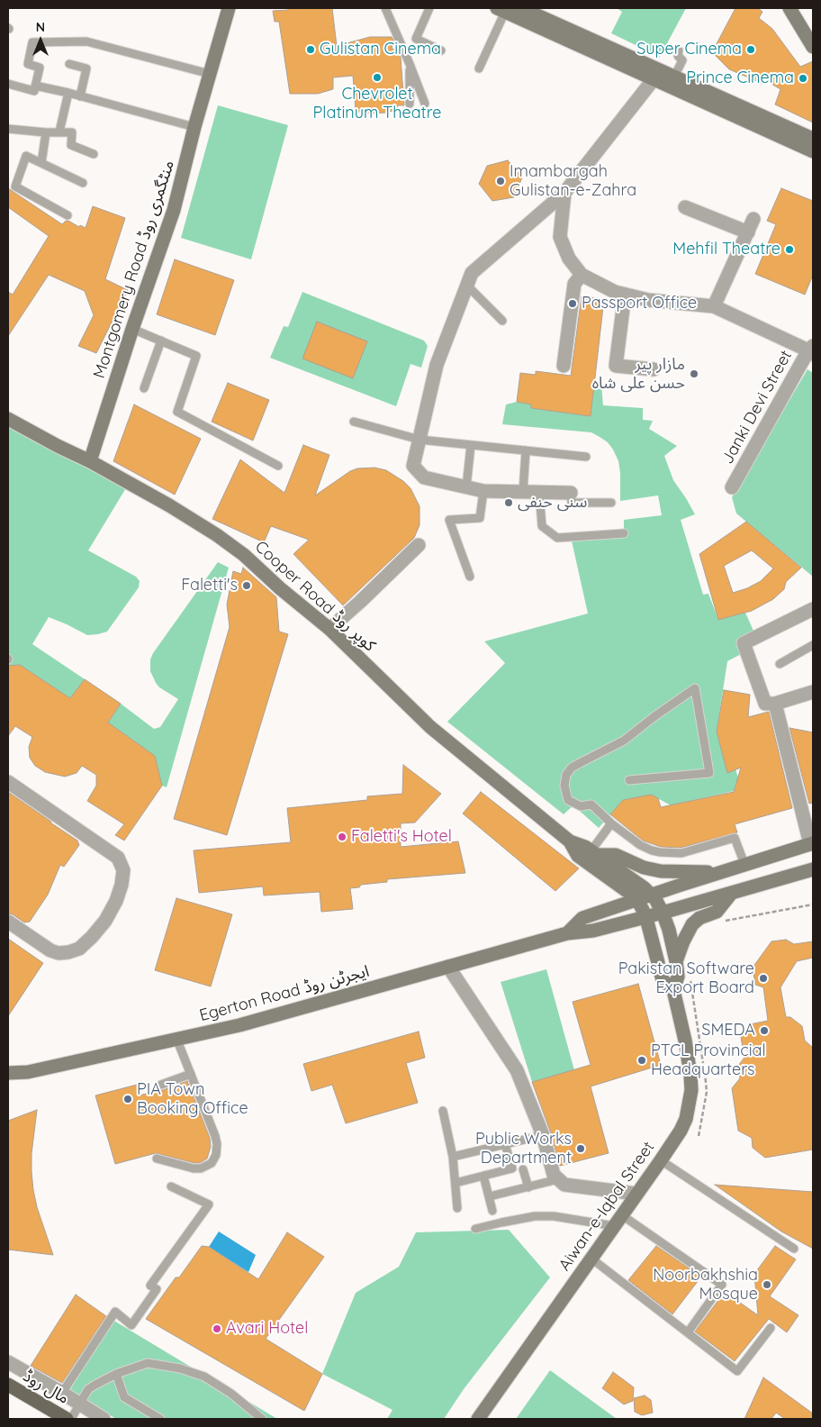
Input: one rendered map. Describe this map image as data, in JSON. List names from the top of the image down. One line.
{"streets":{"main road":["Montgomery Road منٹگمری روڈ","Cooper Road کوپر روڈ","Egerton Road ایجرٹن روڈ","Aiwan-e-Iqbal Street","مال روڈ"],"street":["Janki Devi Street"]},"crossings":[["Montgomery Road منٹگمری روڈ","Cooper Road کوپر روڈ"],["Cooper Road کوپر روڈ","Aiwan-e-Iqbal Street"],["Egerton Road ایجرٹن روڈ","Aiwan-e-Iqbal Street"]],"places":["Gulistan Cinema","Super Cinema","Chevrolet Platinum Theatre","Prince Cinema","Imambargah Gulistan-e-Zahra","Mehfil Theatre","Passport Office","مازار پیر حسن علی شاہ","سنی حنفی","Faletti's","Faletti's Hotel","Pakistan Software Export Board","SMEDA","PTCL Provincial Headquarters","PIA Town Booking Office","Public Works Department","Noorbakhshia Mosque","Avari Hotel"],"north":"top"}
